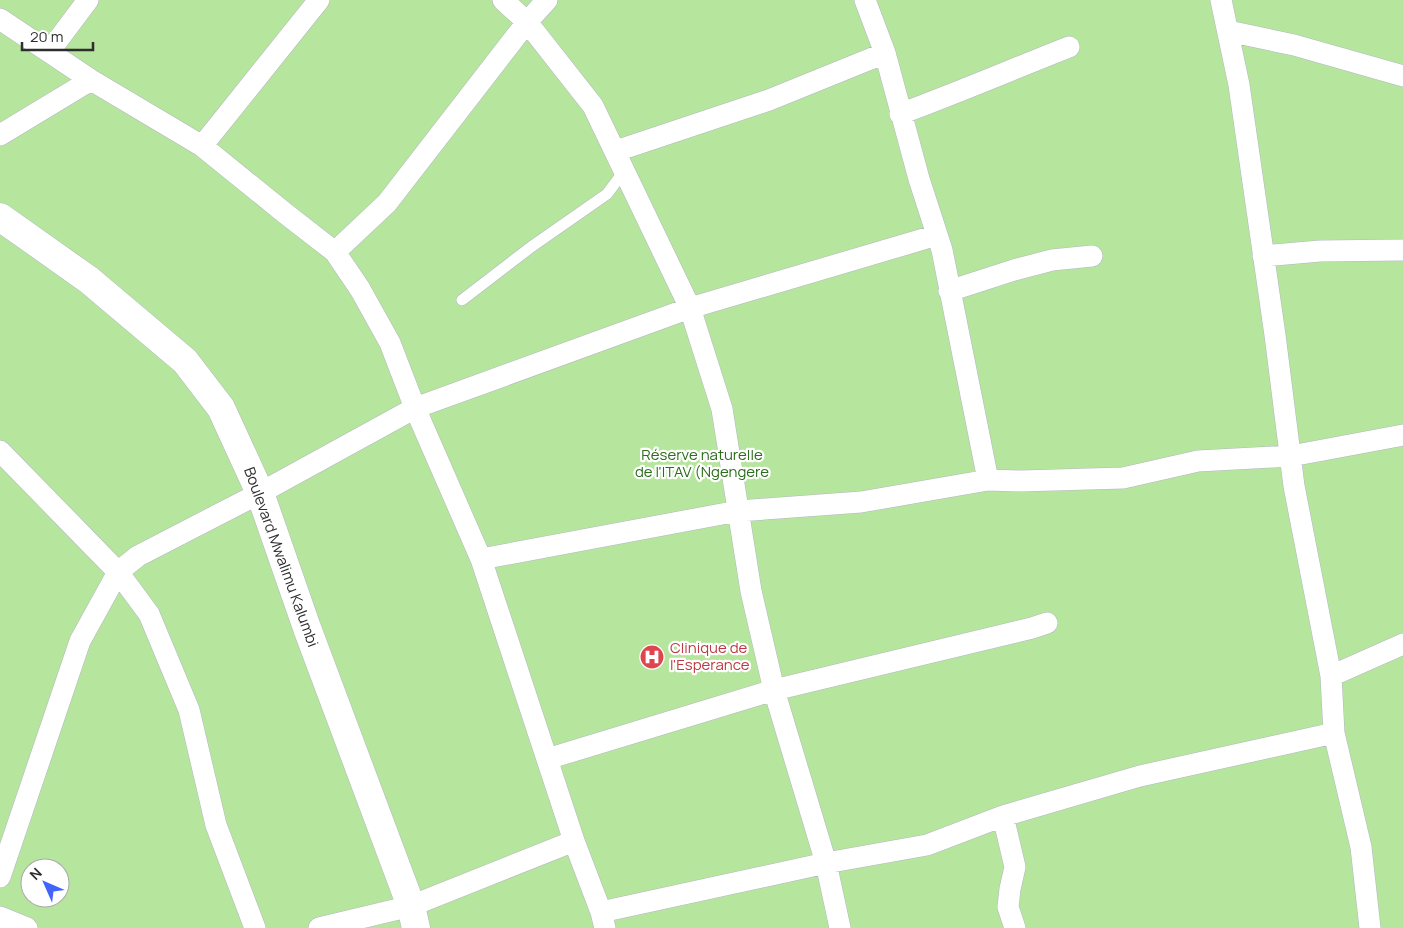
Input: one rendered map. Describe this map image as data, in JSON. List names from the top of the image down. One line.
{"streets":{"street":["Boulevard Mwalimu Kalumbi"]},"parks":["Réserve naturelle de l'ITAV (Ngengere"],"places":{"hospital":["Clinique de l'Esperance"]},"scale_bar":"20 m","north":"top left"}
